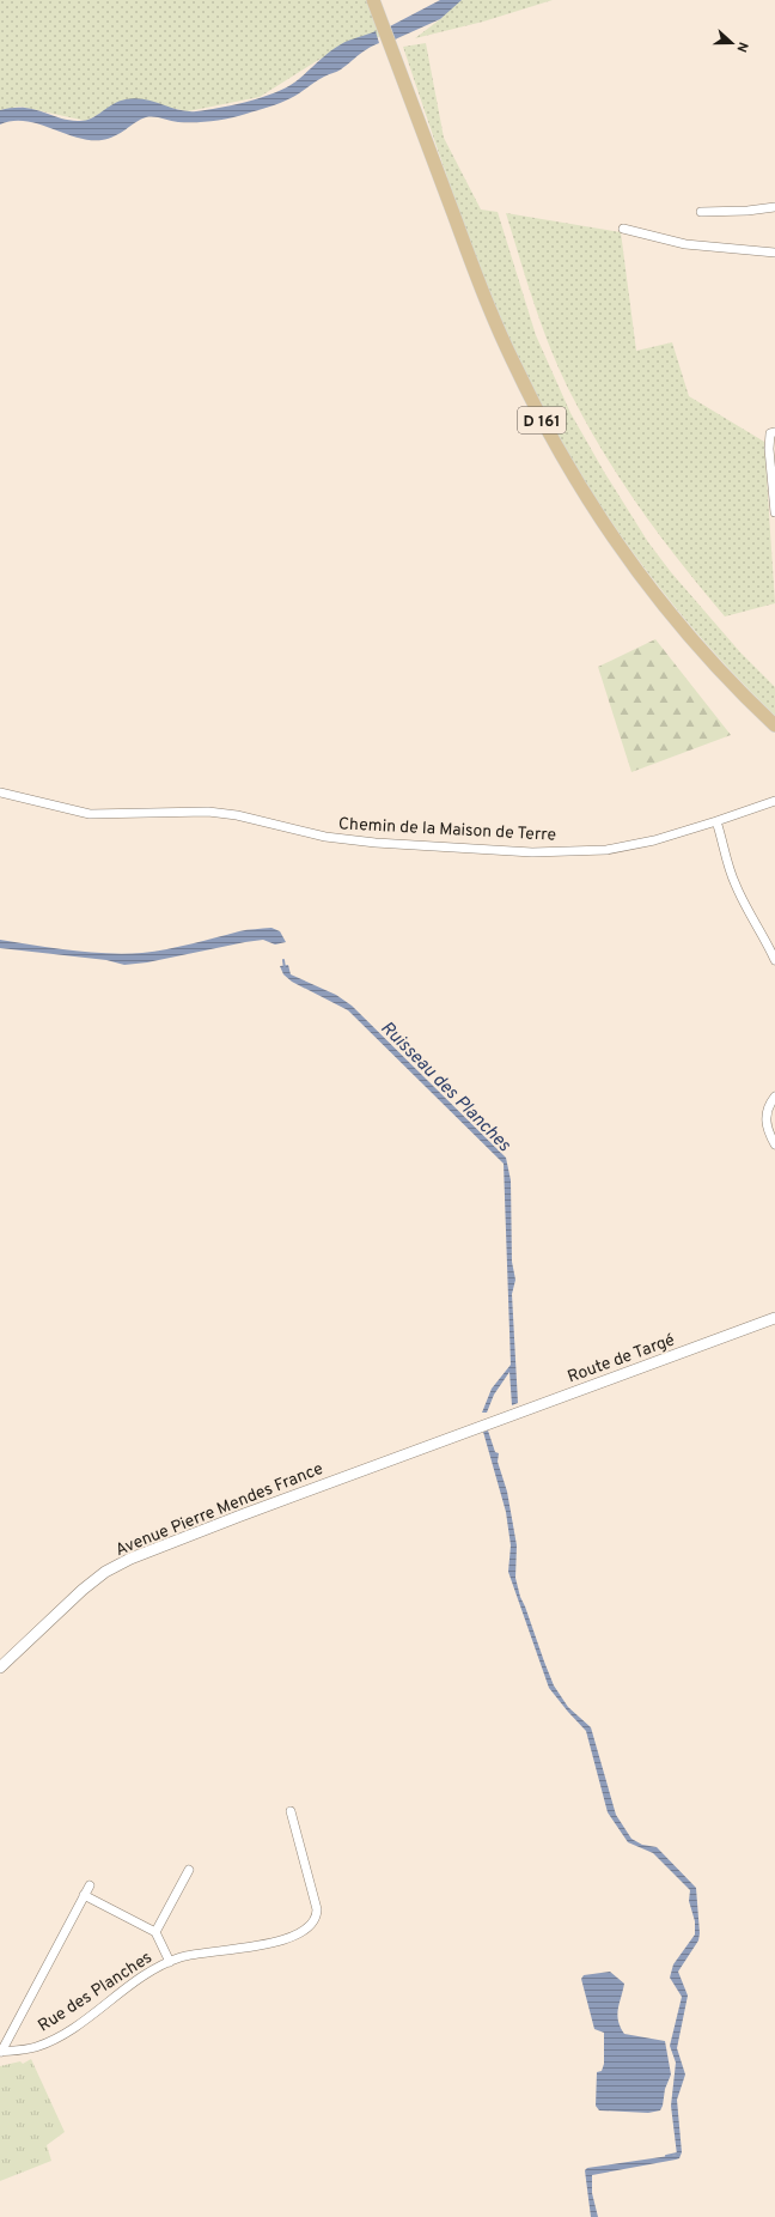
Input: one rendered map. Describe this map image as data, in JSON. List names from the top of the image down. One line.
{"streets":{"main road":["D 161"],"street":["Chemin de la Maison de Terre","Route de Targé","Avenue Pierre Mendes France","Rue des Planches"]},"crossings":[["Route de Targé","Avenue Pierre Mendes France"]],"water":["Ruisseau des Planches"],"north":"right"}
